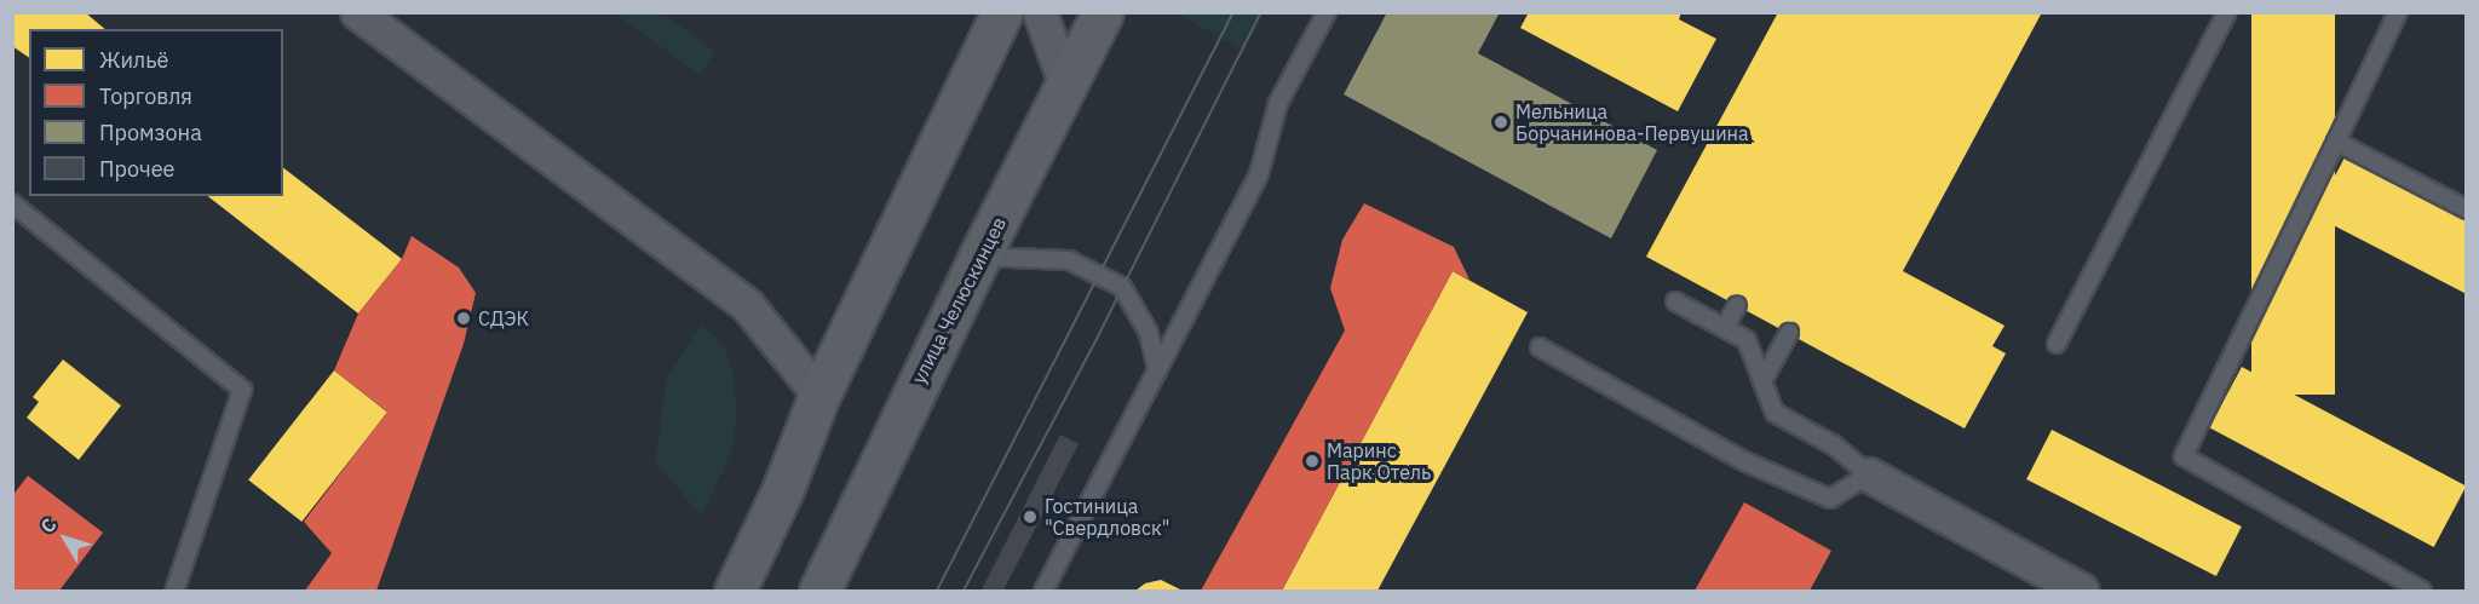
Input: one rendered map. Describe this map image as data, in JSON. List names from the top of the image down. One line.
{"streets":{"main road":["улица Челюскинцев"]},"places":["Мельница Борчанинова-Первушина","СДЭК","Маринс Парк Отель","Гостиница \"Свердловск\""],"legend":["Жильё","Торговля","Промзона","Прочее"],"north":"top left"}
